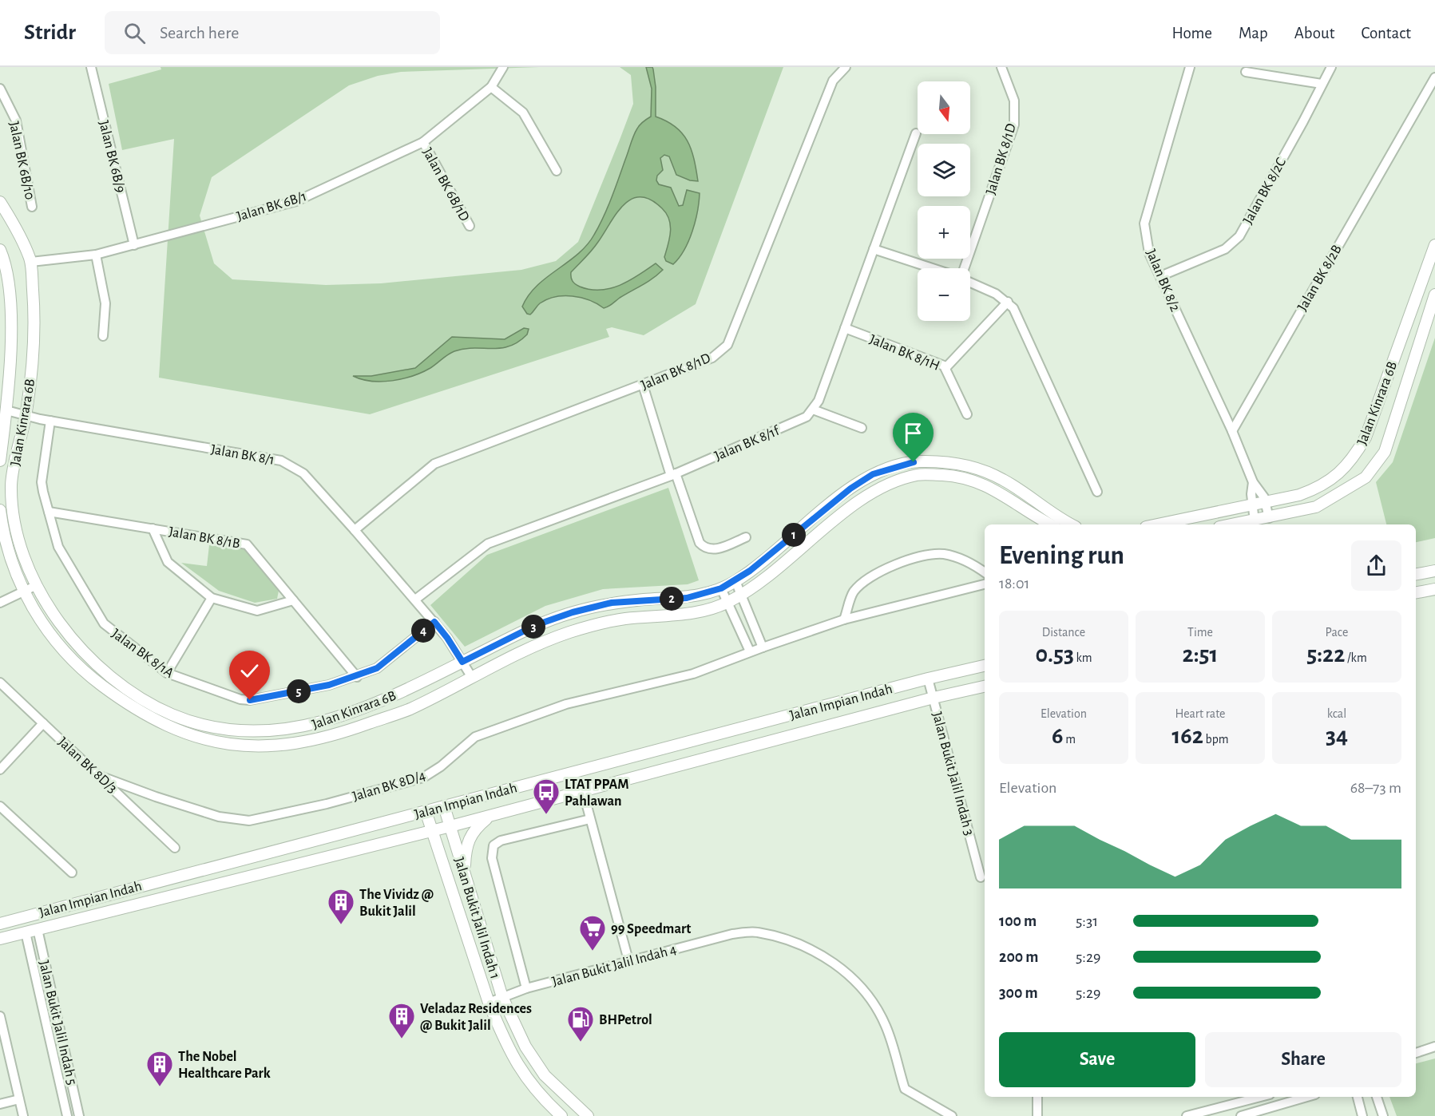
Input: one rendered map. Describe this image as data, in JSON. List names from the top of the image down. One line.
{"streets":{"street":["Jalan BK 6B/9","Jalan BK 8/1D","Jalan BK 6B/10","Jalan BK 6B/1D","Jalan BK 8/2C","Jalan BK 6B/1","Jalan BK 8/2B","Jalan BK 8/2","Jalan BK 8/1H","Jalan Kinrara 6B","Jalan BK 8/1f","Jalan BK 8/1","Jalan BK 8/1B","Jalan BK 8/1A","Jalan Impian Indah","Jalan BK 8D/3","Jalan Bukit Jalil Indah 3","Jalan BK 8D/4","Jalan Bukit Jalil Indah 1","Jalan Bukit Jalil Indah 4","Jalan Bukit Jalil Indah 5"]},"crossings":[["Jalan BK 6B/9","Jalan BK 6B/1"],["Jalan BK 8/1D","Jalan BK 8/1"],["Jalan BK 6B/1D","Jalan BK 6B/1"],["Jalan BK 8/2C","Jalan BK 8/2"],["Jalan BK 6B/1","Jalan Kinrara 6B"],["Jalan BK 8/2B","Jalan BK 8/2"],["Jalan Kinrara 6B","Jalan BK 8/1"],["Jalan BK 8/1f","Jalan BK 8/1"],["Jalan BK 8/1","Jalan BK 8/1A"],["Jalan BK 8/1B","Jalan BK 8/1A"],["Jalan Impian Indah","Jalan Bukit Jalil Indah 3"],["Jalan Impian Indah","Jalan Bukit Jalil Indah 1"],["Jalan Impian Indah","Jalan Bukit Jalil Indah 5"],["Jalan BK 8D/3","Jalan BK 8D/4"],["Jalan Bukit Jalil Indah 1","Jalan Bukit Jalil Indah 4"]],"places":{"bus stop":["LTAT PPAM Pahlawan"],"building":["The Vividz @ Bukit Jalil","Veladaz Residences @ Bukit Jalil","The Nobel Healthcare Park"],"supermarket":["99 Speedmart"],"fuel station":["BHPetrol"]},"north":"bottom","page":{"header":"Stridr","search":"Search here","nav":["Home","Map","About","Contact"],"map_buttons":["+","−"],"pins":["1","2","3","4","5"],"heading":["Evening run","18:01"],"stats":[["Distance","0.53 km"],["Time","2:51"],["Pace","5:22 /km"],["Elevation","6 m"],["Heart rate","162 bpm"],["kcal","34"]],"chart":["Elevation","68–73 m"],"list":[{"name":"100 m","note":"5:31"},{"name":"200 m","note":"5:29"},{"name":"300 m","note":"5:29"}],"buttons":["Save","Share"]}}
